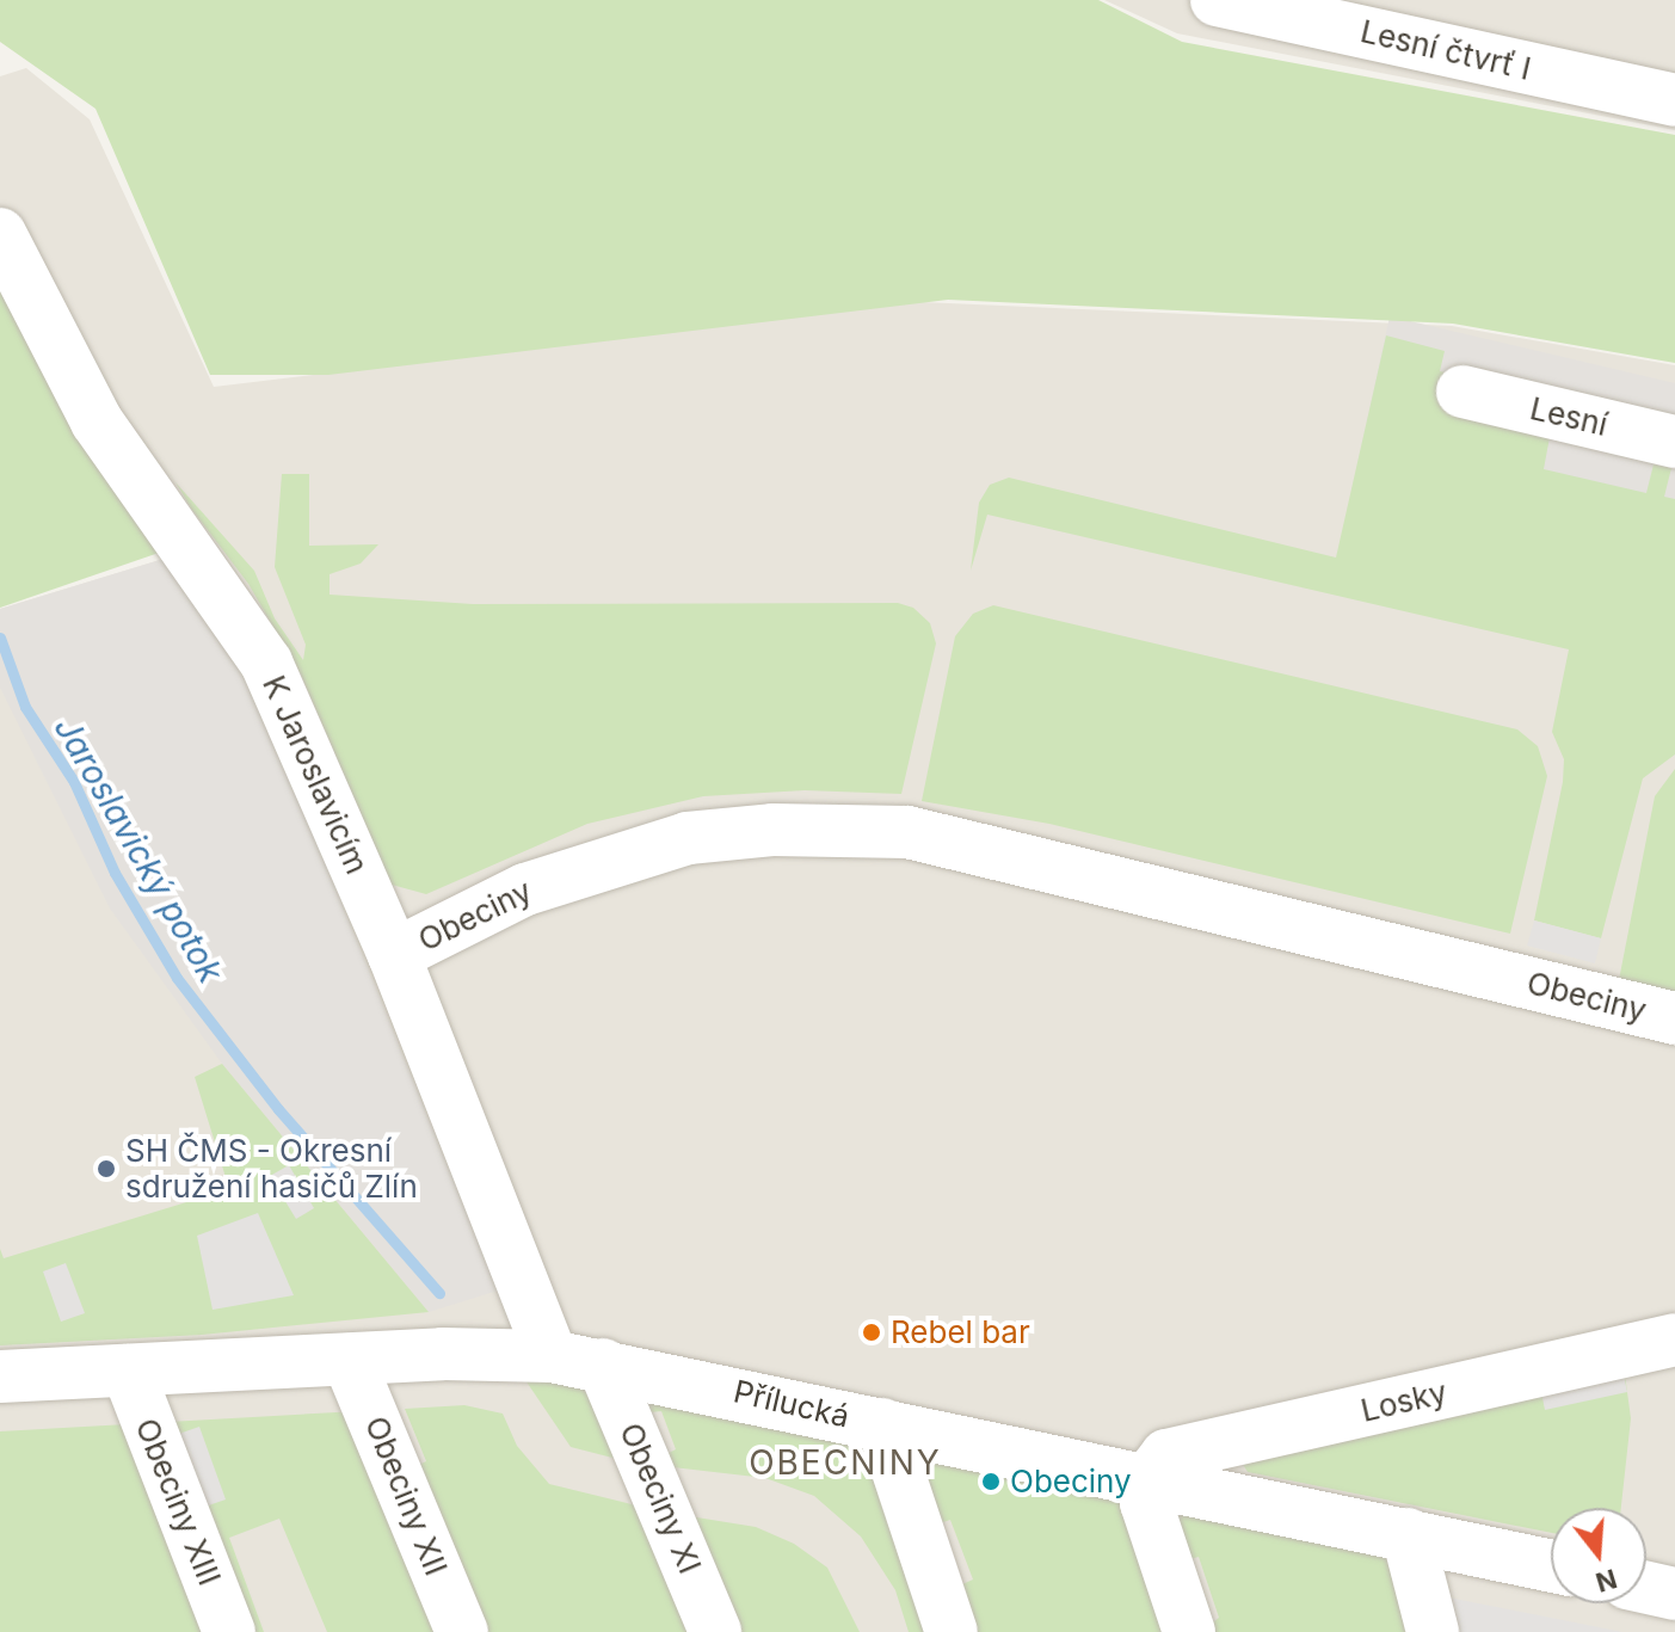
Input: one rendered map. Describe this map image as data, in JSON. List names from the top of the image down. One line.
{"streets":{"street":["Lesní čtvrť I","Lesní","K Jaroslavicím","Obeciny","Losky","Přílucká","Obeciny XII","Obeciny XI","Obeciny XIII"]},"crossings":[["K Jaroslavicím","Obeciny"],["K Jaroslavicím","Přílucká"],["Losky","Přílucká"],["Přílucká","Obeciny XII"],["Přílucká","Obeciny XI"],["Přílucká","Obeciny XIII"]],"districts":["OBECNINY"],"water":["Jaroslavický potok"],"places":["SH ČMS - Okresní sdružení hasičů Zlín","Rebel bar","Obeciny"],"north":"bottom"}
